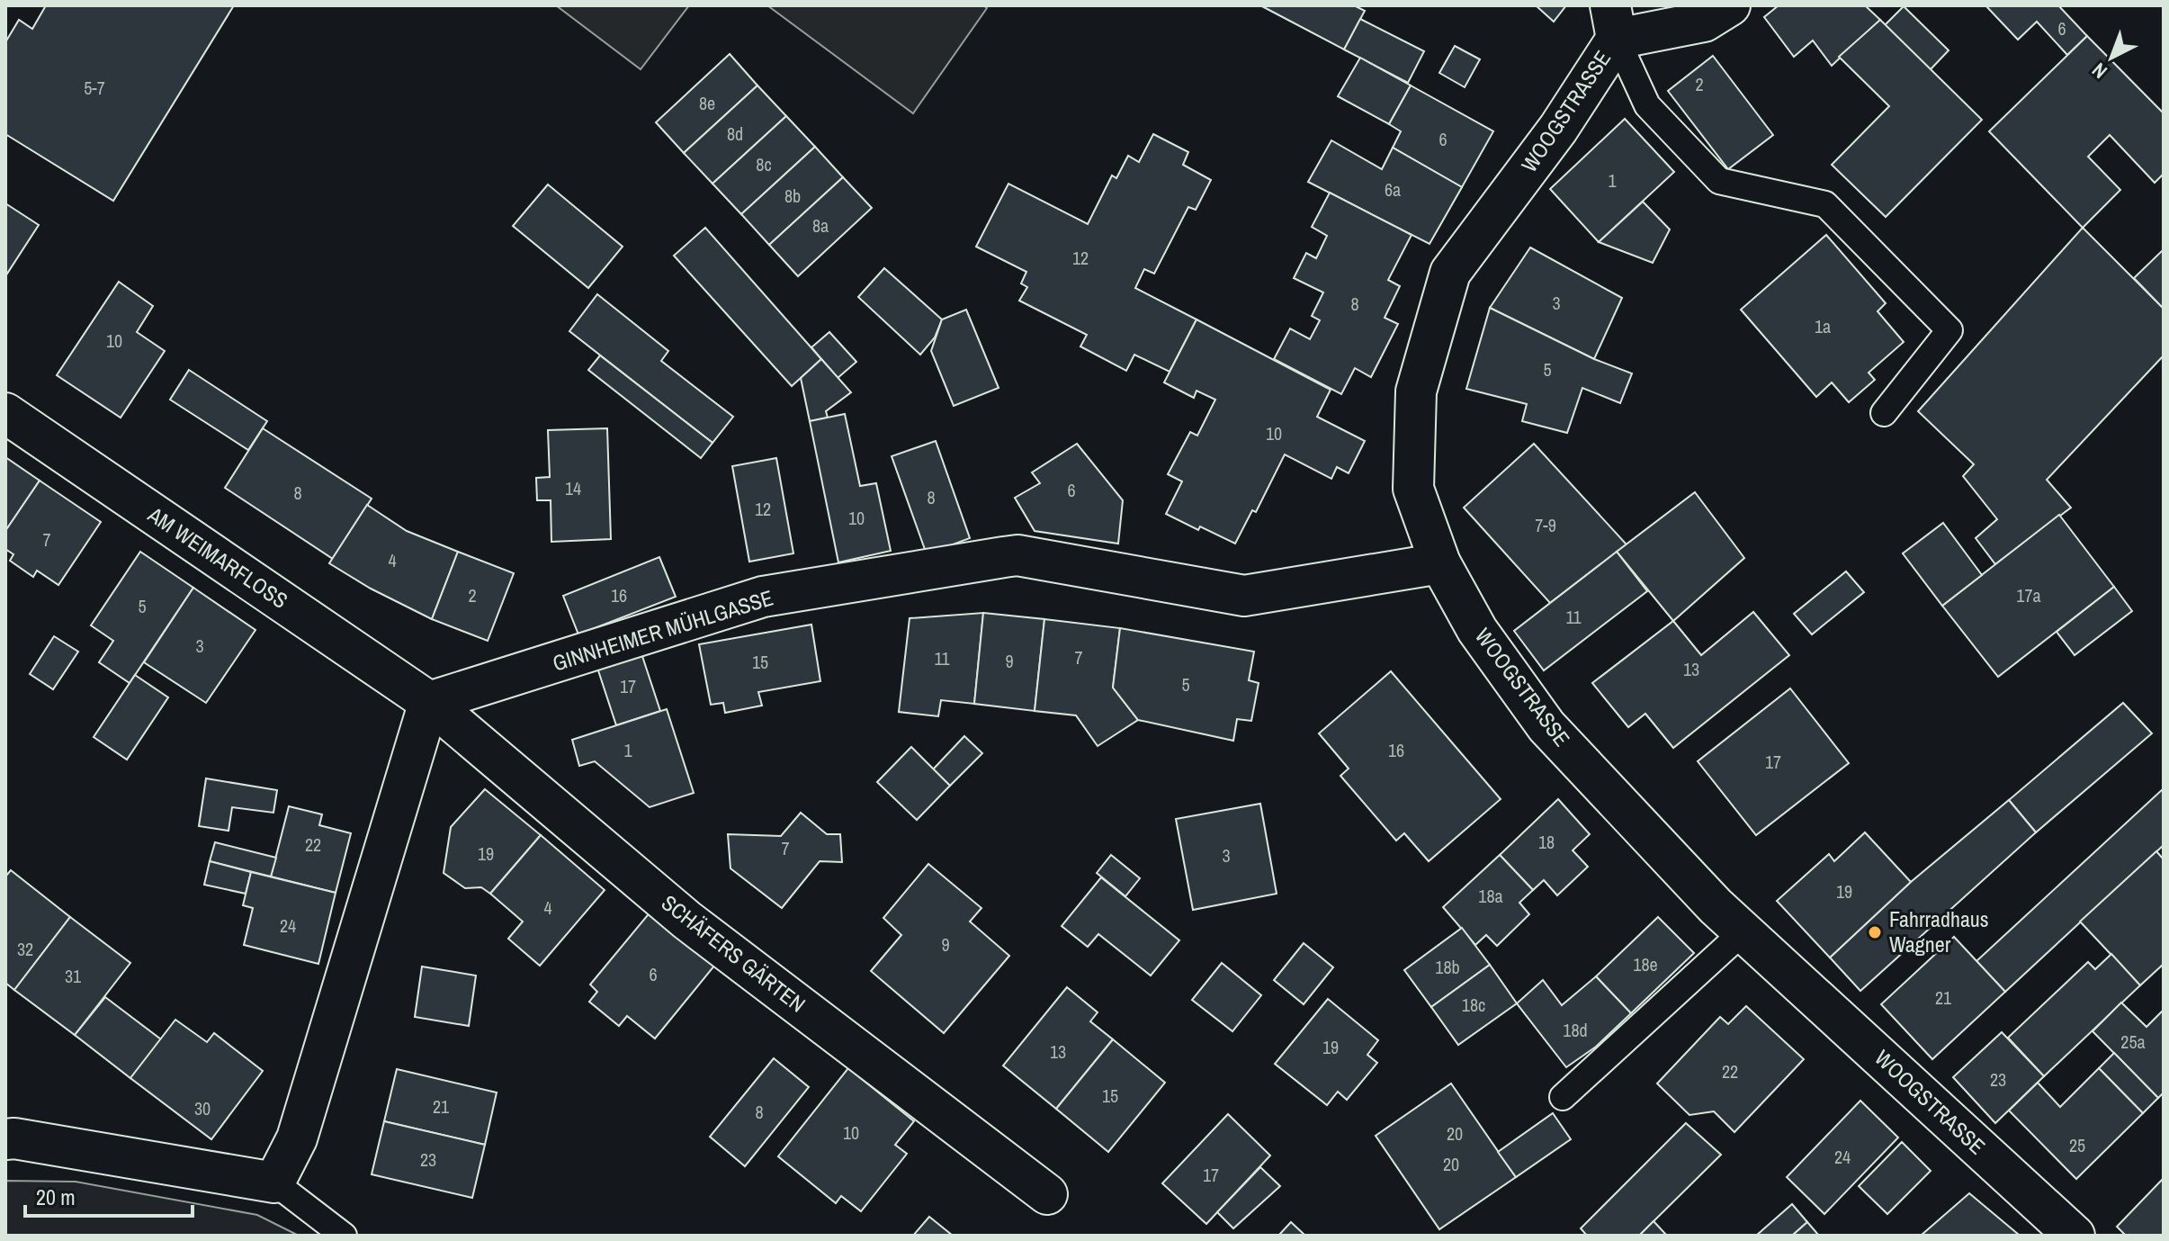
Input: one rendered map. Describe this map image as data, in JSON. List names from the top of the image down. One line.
{"streets":{"street":["WOOGSTRASSE","AM WEIMARFLOSS","GINNHEIMER MÜHLGASSE","SCHÄFERS GÄRTEN"]},"crossings":[["WOOGSTRASSE","GINNHEIMER MÜHLGASSE"],["AM WEIMARFLOSS","GINNHEIMER MÜHLGASSE"],["AM WEIMARFLOSS","SCHÄFERS GÄRTEN"],["GINNHEIMER MÜHLGASSE","SCHÄFERS GÄRTEN"]],"places":["Fahrradhaus Wagner"],"house_numbers":["6","2","5-7","8e","8d","6","8c","1","6a","8b","8a","12","3","8","1a","10","5","10","14","6","8","8","12","10","7-9","7","4","2","16","17a","5","11","3","7","11","9","15","13","5","17","1","16","17","18","22","7","19","3","19","18a","4","24","9","32","18e","18b","6","31","21","18c","18d","25a","19","13","22","23","15","21","30","8","10","20","25","24","23","20","17"],"scale_bar":"20 m","north":"bottom left"}
